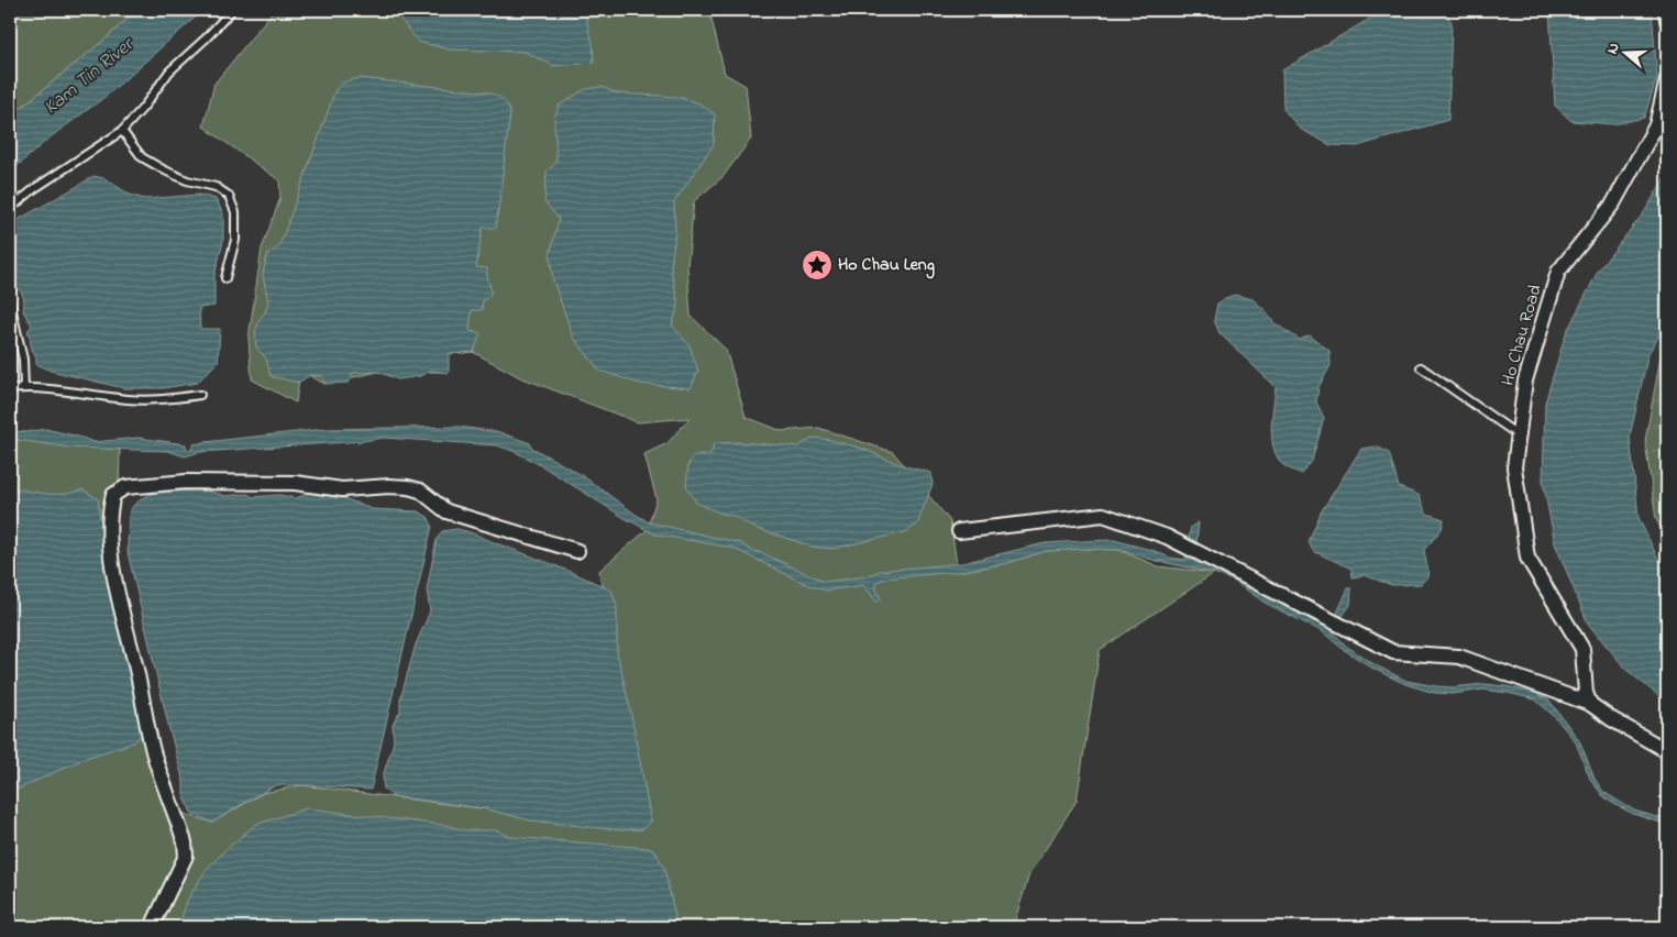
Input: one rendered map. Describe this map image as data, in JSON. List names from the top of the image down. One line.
{"streets":{"street":["Ho Chau Road"]},"water":["Kam Tin River"],"places":{"place":["Ho Chau Leng"]},"north":"left"}
